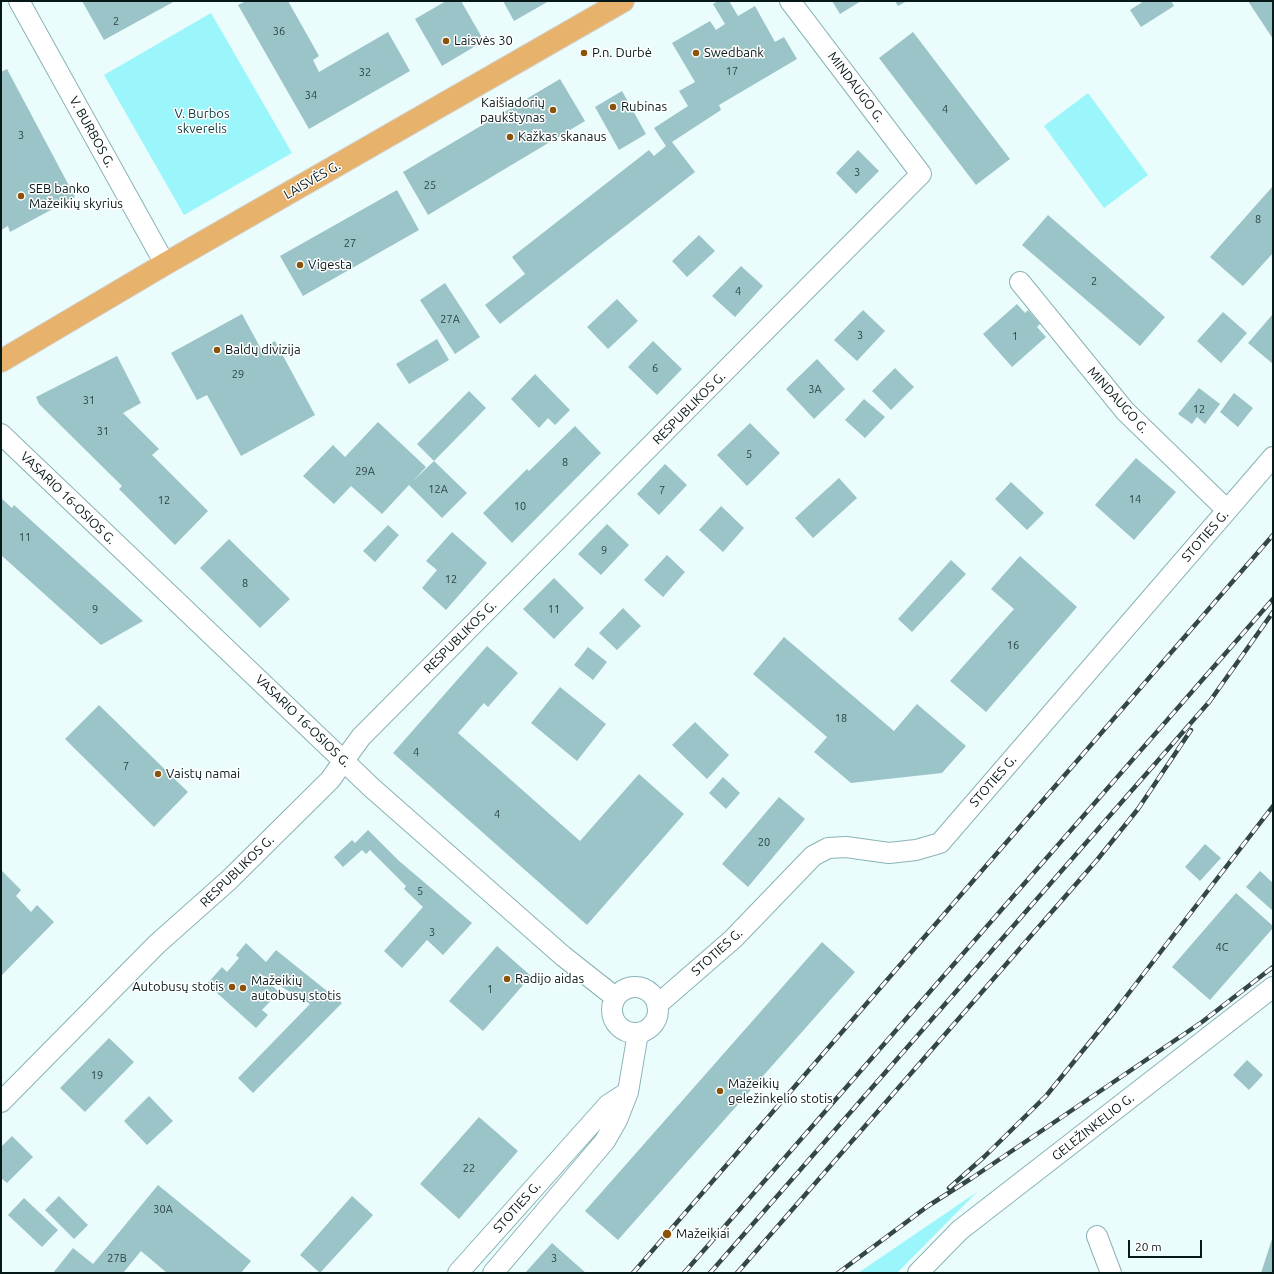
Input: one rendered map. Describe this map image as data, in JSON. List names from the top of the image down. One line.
{"streets":{"main road":["LAISVĖS G."],"street":["MINDAUGO G.","V. BURBOS G.","RESPUBLIKOS G.","VASARIO 16-OSIOS G.","STOTIES G.","GELEŽINKELIO G."]},"crossings":[["MINDAUGO G.","RESPUBLIKOS G."],["MINDAUGO G.","STOTIES G."],["V. BURBOS G.","LAISVĖS G."],["RESPUBLIKOS G.","VASARIO 16-OSIOS G."],["VASARIO 16-OSIOS G.","STOTIES G."]],"parks":["V. Burbos skverelis"],"places":["Laisvės 30","P.n. Durbė","Swedbank","Rubinas","Kaišiadorių paukštynas","Kažkas skanaus","SEB banko Mažeikių skyrius","Vigesta","Baldų divizija","Vaistų namai","Radijo aidas","Autobusų stotis","Mažeikių autobusų stotis","Mažeikių geležinkelio stotis","Mažeikiai"],"house_numbers":["2","36","17","32","34","4","3","3","25","8","27","2","4","27A","3","1","6","29","3A","31","12","31","5","8","29A","12A","7","14","12","10","11","9","12","8","9","11","16","18","4","7","4","20","5","3","4C","1","19","22","30A","27B","3"],"scale_bar":"20 m"}
